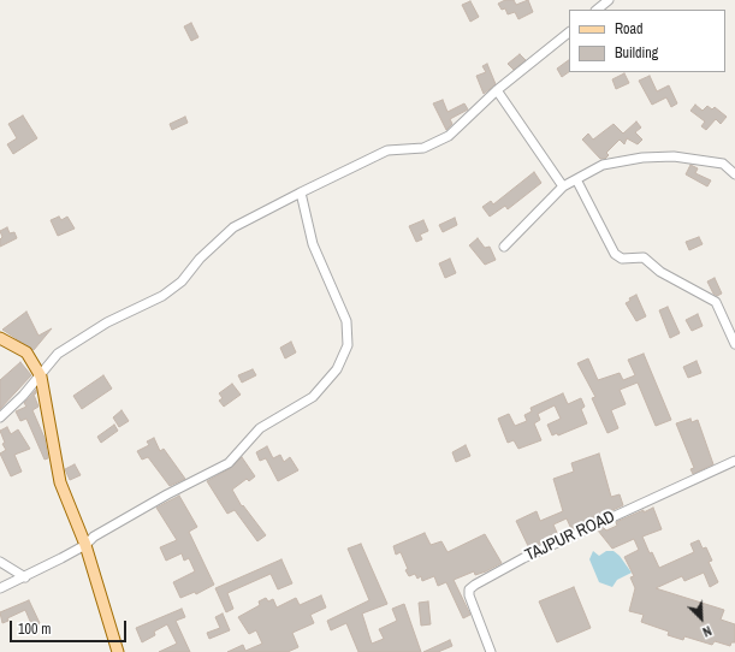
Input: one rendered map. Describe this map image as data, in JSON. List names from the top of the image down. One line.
{"streets":{"street":["TAJPUR ROAD"]},"legend":["Road","Building"],"scale_bar":"100 m","north":"bottom right"}
